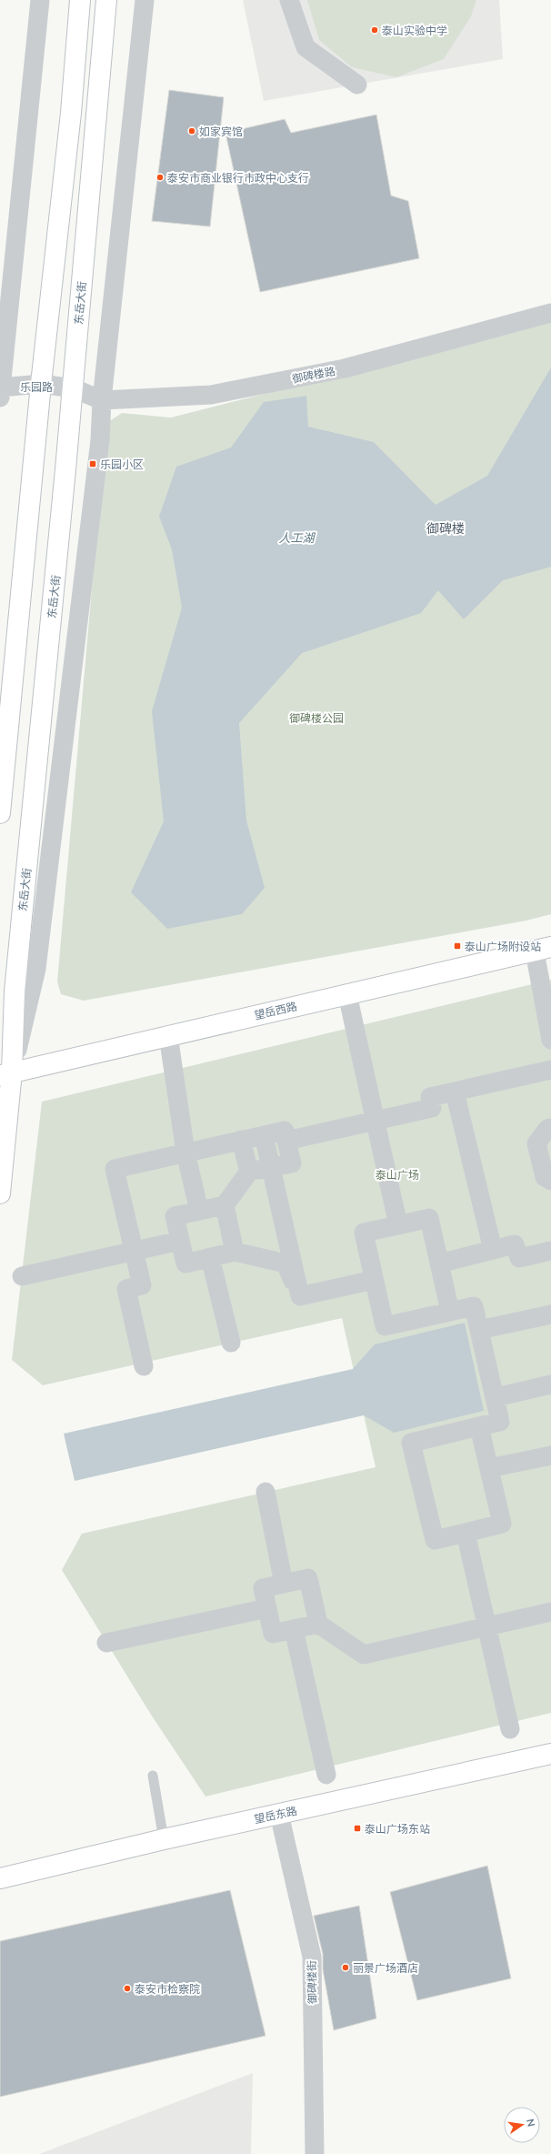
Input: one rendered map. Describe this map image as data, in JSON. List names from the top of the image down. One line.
{"streets":{"main road":["东岳大街","望岳西路","望岳东路"],"street":["御碑楼路","乐园路","御碑楼街"]},"crossings":[["东岳大街","御碑楼路"],["东岳大街","乐园路"],["东岳大街","望岳西路"],["御碑楼路","乐园路"],["望岳东路","御碑楼街"]],"districts":["御碑楼"],"water":["人工湖"],"parks":["御碑楼公园","泰山广场"],"places":{"other":["泰山实验中学","如家宾馆","泰安市商业银行市政中心支行","丽景广场酒店","泰安市检察院"],"transit":["乐园小区","泰山广场附设站","泰山广场东站"]},"north":"right"}
